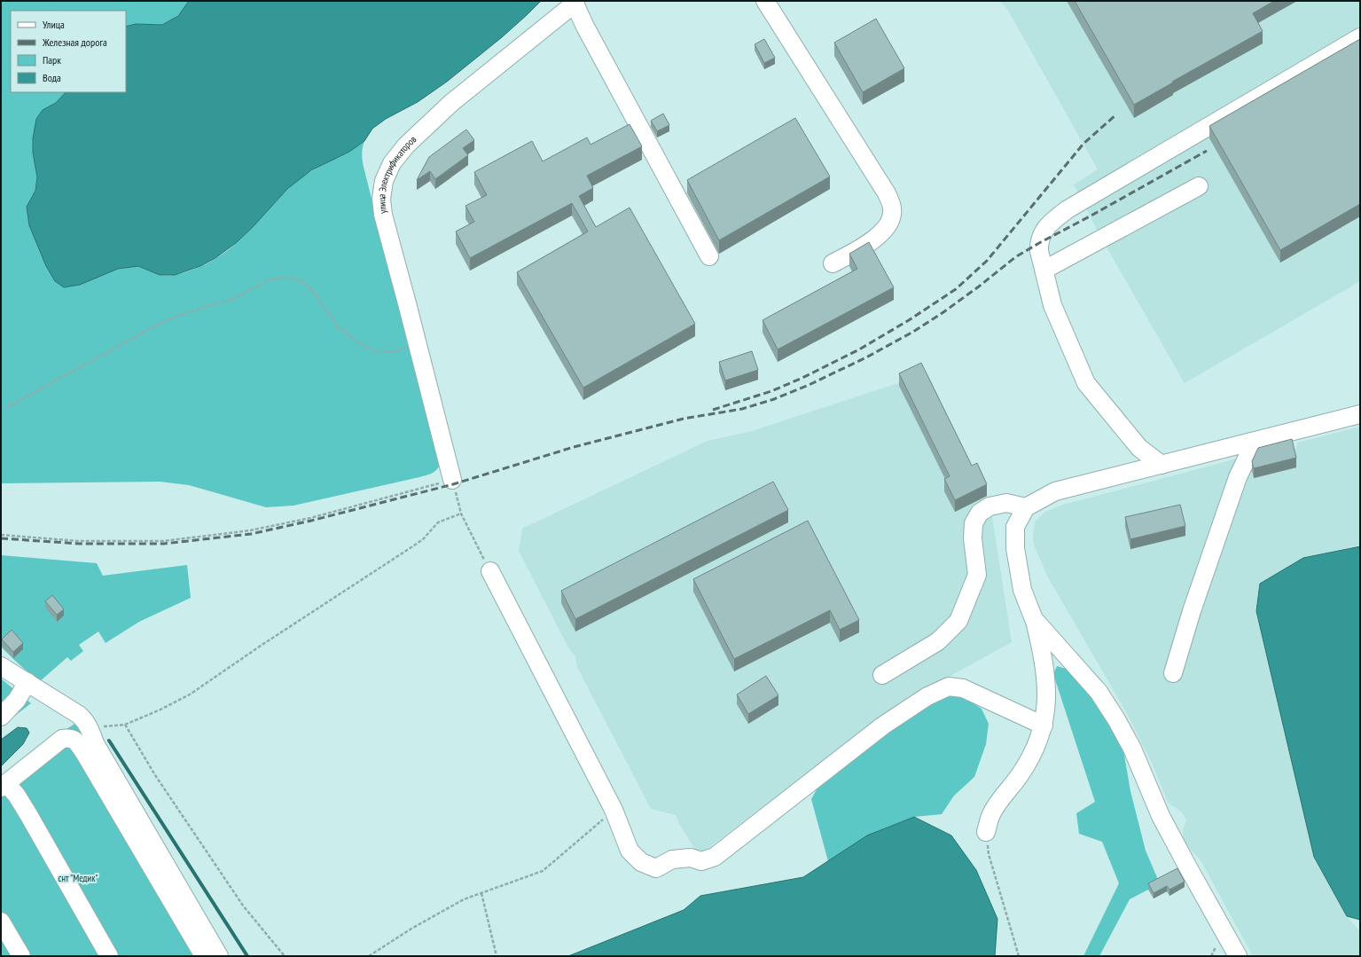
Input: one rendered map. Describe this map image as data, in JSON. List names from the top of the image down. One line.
{"streets":{"street":["улица Электрификаторов"]},"parks":["снт \"Медик\""],"legend":["Улица","Железная дорога","Парк","Вода"]}
